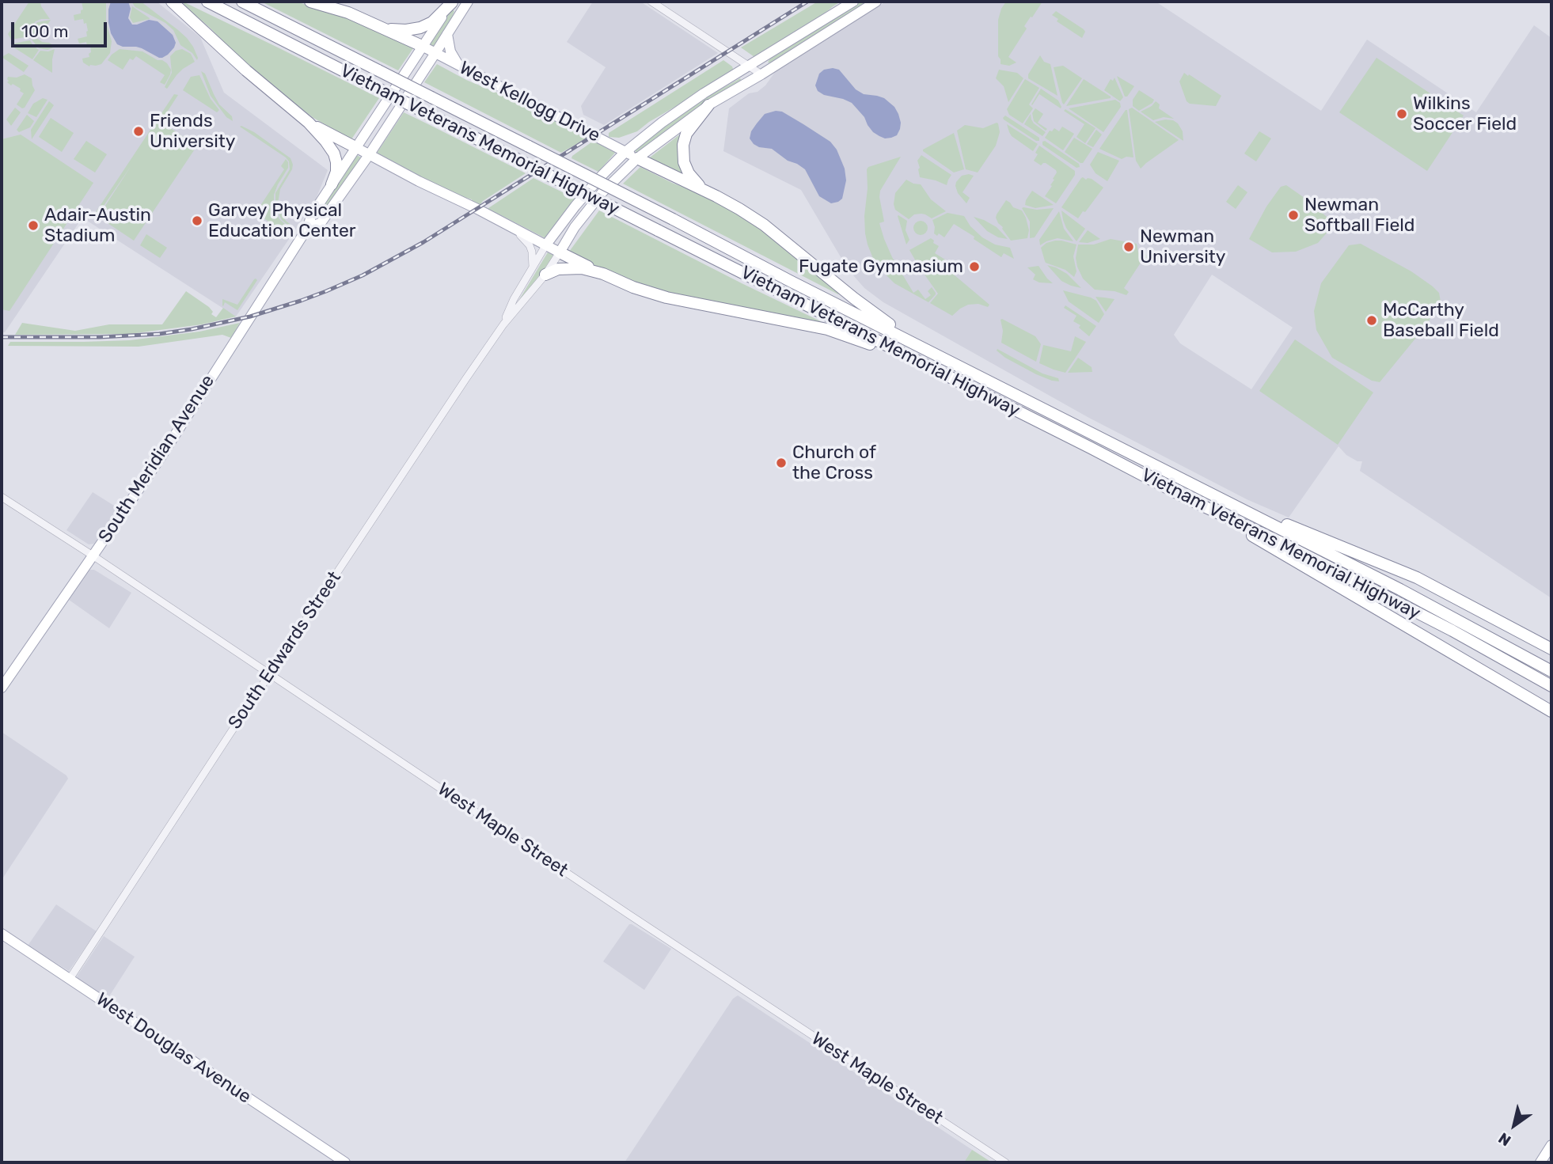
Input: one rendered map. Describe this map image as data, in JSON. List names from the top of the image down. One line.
{"streets":{"highway":["Vietnam Veterans Memorial Highway"],"main road":["West Kellogg Drive","South Meridian Avenue","West Douglas Avenue"],"street":["South Edwards Street","West Maple Street"]},"crossings":[["West Kellogg Drive","South Meridian Avenue"],["South Meridian Avenue","West Maple Street"],["South Edwards Street","West Maple Street"],["South Edwards Street","West Douglas Avenue"]],"places":["Wilkins Soccer Field","Friends University","Newman Softball Field","Garvey Physical Education Center","Adair-Austin Stadium","Newman University","Fugate Gymnasium","McCarthy Baseball Field","Church of the Cross"],"scale_bar":"100 m","north":"bottom left"}
